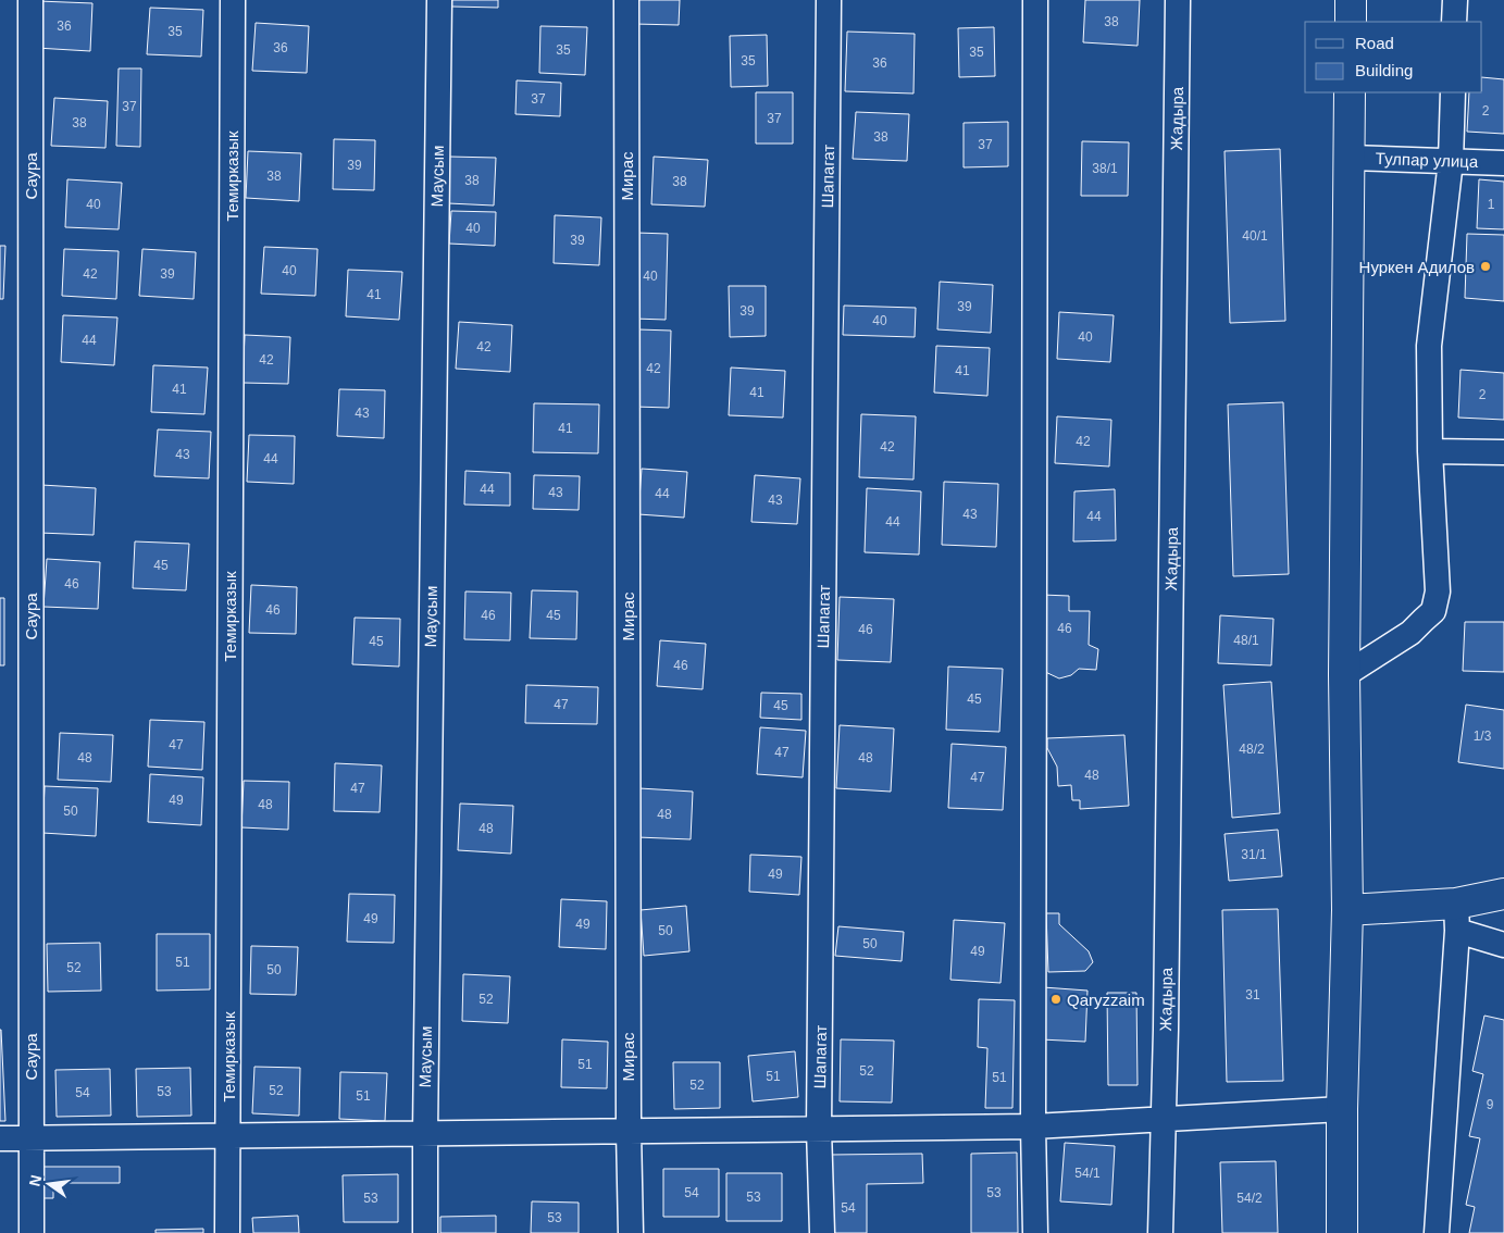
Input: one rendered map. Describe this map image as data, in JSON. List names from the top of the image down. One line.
{"streets":{"street":["Жадыра","Тулпар улица","Саура","Темирказык","Маусым","Мирас","Шапагат"]},"places":["Нуркен Адилов","Qaryzzaim"],"house_numbers":["38","36","35","36","35","35","35","36","37","37","2","37","38","38","37","39","38/1","38","38","38","40","1","40","40/1","39","40","42","39","40","41","39","39","40","40","44","42","42","42","41","41","41","2","43","41","42","42","43","44","44","43","44","43","43","44","44","45","46","46","46","45","46","46","48/1","45","46","45","47","45","1/3","47","48/2","47","48","48","48","47","47","49","48","50","48","48","31/1","49","49","49","50","50","49","51","52","50","31","52","51","52","51","51","52","52","53","54","51","9","54/1","54","53","53","53","54/2","54","53"],"legend":["Road","Building"],"north":"left"}
